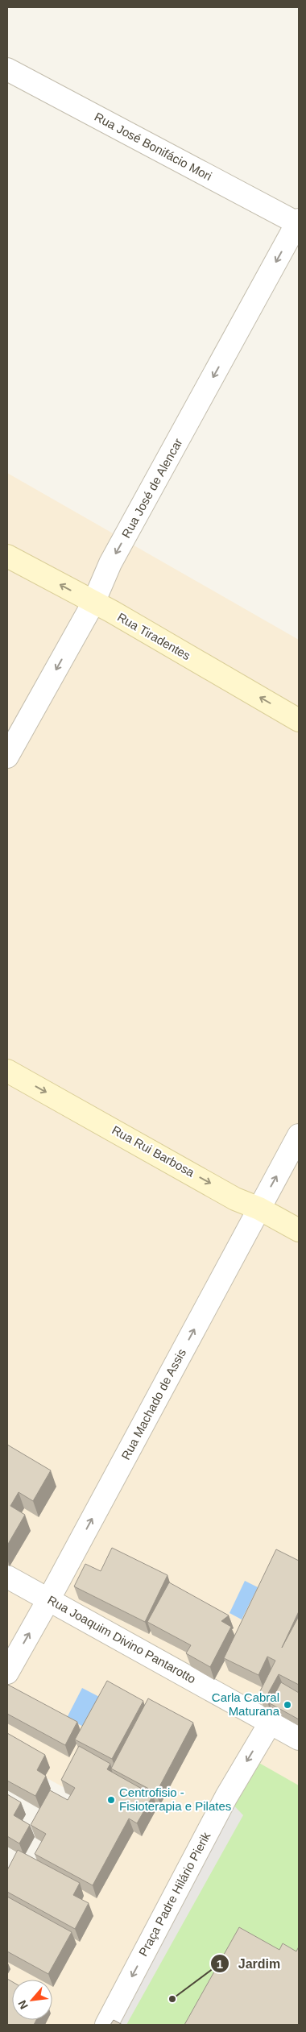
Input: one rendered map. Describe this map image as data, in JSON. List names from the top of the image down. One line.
{"streets":{"main road":["Rua Tiradentes","Rua Rui Barbosa"],"street":["Rua José Bonifácio Mori","Rua José de Alencar","Rua Machado de Assis","Rua Joaquim Divino Pantarotto","Praça Padre Hilário Pierik"]},"crossings":[["Rua José Bonifácio Mori","Rua José de Alencar"],["Rua José de Alencar","Rua Tiradentes"],["Rua Rui Barbosa","Rua Machado de Assis"],["Rua Machado de Assis","Rua Joaquim Divino Pantarotto"],["Rua Joaquim Divino Pantarotto","Praça Padre Hilário Pierik"]],"one_way":["Rua José de Alencar","Rua Tiradentes","Rua Rui Barbosa","Rua Machado de Assis","Praça Padre Hilário Pierik"],"places":["Carla Cabral Maturana","Centrofisio - Fisioterapia e Pilates","Jardim"],"north":"bottom left"}
